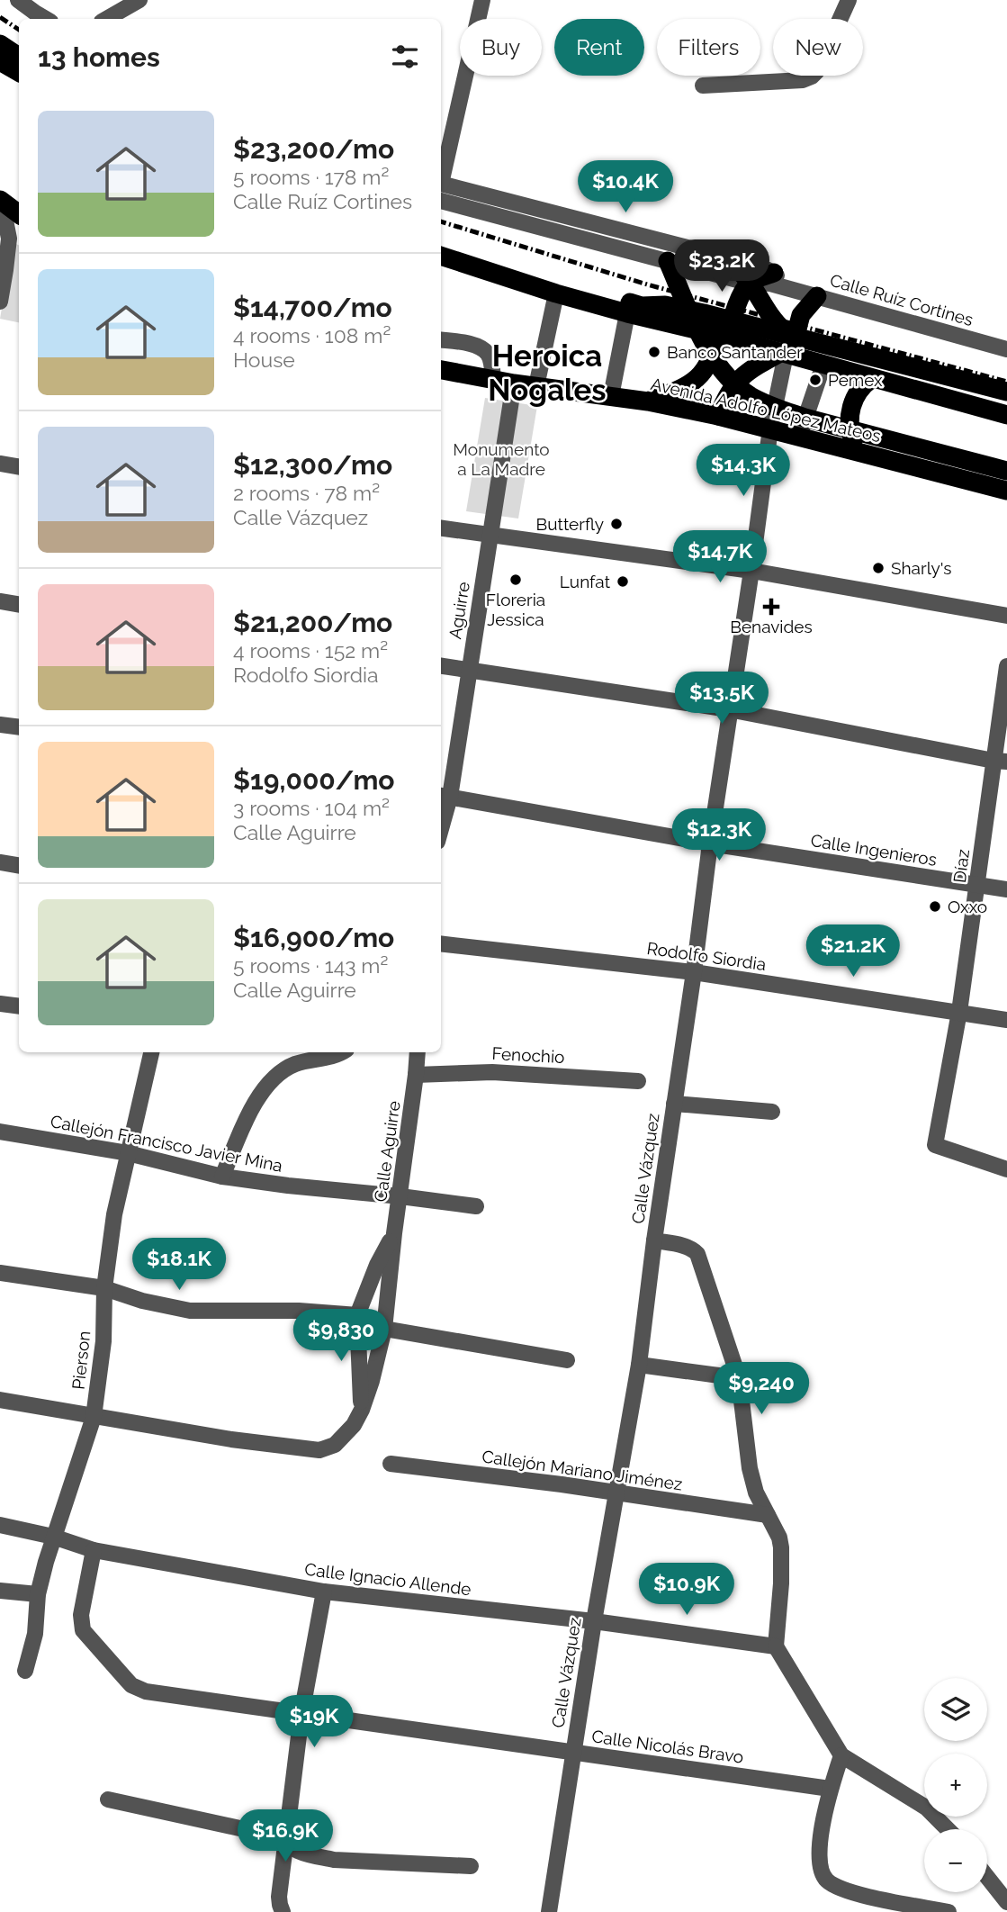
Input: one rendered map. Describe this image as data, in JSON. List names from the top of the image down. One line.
{"streets":{"highway":["Avenida Adolfo López Mateos"],"street":["Calle Ruíz Cortines","Aguirre","Calle Ingenieros","Díaz","Rodolfo Siordia","Fenochio","Callejón Francisco Javier Mina","Calle Aguirre","Calle Vázquez","Pierson","Callejón Mariano Jiménez","Calle Ignacio Allende","Calle Nicolás Bravo"]},"crossings":[["Avenida Adolfo López Mateos","Aguirre"],["Avenida Adolfo López Mateos","Calle Vázquez"],["Aguirre","Calle Ingenieros"],["Calle Ingenieros","Díaz"],["Calle Ingenieros","Calle Vázquez"],["Díaz","Rodolfo Siordia"],["Rodolfo Siordia","Calle Vázquez"],["Fenochio","Calle Aguirre"],["Callejón Francisco Javier Mina","Calle Aguirre"],["Callejón Francisco Javier Mina","Pierson"],["Calle Aguirre","Pierson"],["Calle Vázquez","Callejón Mariano Jiménez"],["Calle Vázquez","Calle Ignacio Allende"],["Calle Vázquez","Calle Nicolás Bravo"],["Pierson","Calle Ignacio Allende"],["Calle Ignacio Allende","Calle Nicolás Bravo"]],"districts":["Heroica Nogales"],"parks":["Monumento a La Madre"],"places":{"other":["Banco Santander","Pemex","Butterfly","Sharly's","Floreria Jessica","Lunfat","Oxxo"],"health":["Benavides"]},"page":{"chip":["Buy","Rent","Filters","New"],"heading":"13 homes","list":[{"name":"$23,200/mo","note":"5 rooms · 178 m² · Calle Ruíz Cortines"},{"name":"$14,700/mo","note":"4 rooms · 108 m² · House"},{"name":"$12,300/mo","note":"2 rooms · 78 m² · Calle Vázquez"},{"name":"$21,200/mo","note":"4 rooms · 152 m² · Rodolfo Siordia"},{"name":"$19,000/mo","note":"3 rooms · 104 m² · Calle Aguirre"},{"name":"$16,900/mo","note":"5 rooms · 143 m² · Calle Aguirre"}],"price":["$10.4K","$23.2K","$14.3K","$14.7K","$13.5K","$12.3K","$21.2K","$18.1K","$9,830","$9,240","$10.9K","$19K","$16.9K"],"map_buttons":["+","−"]}}
